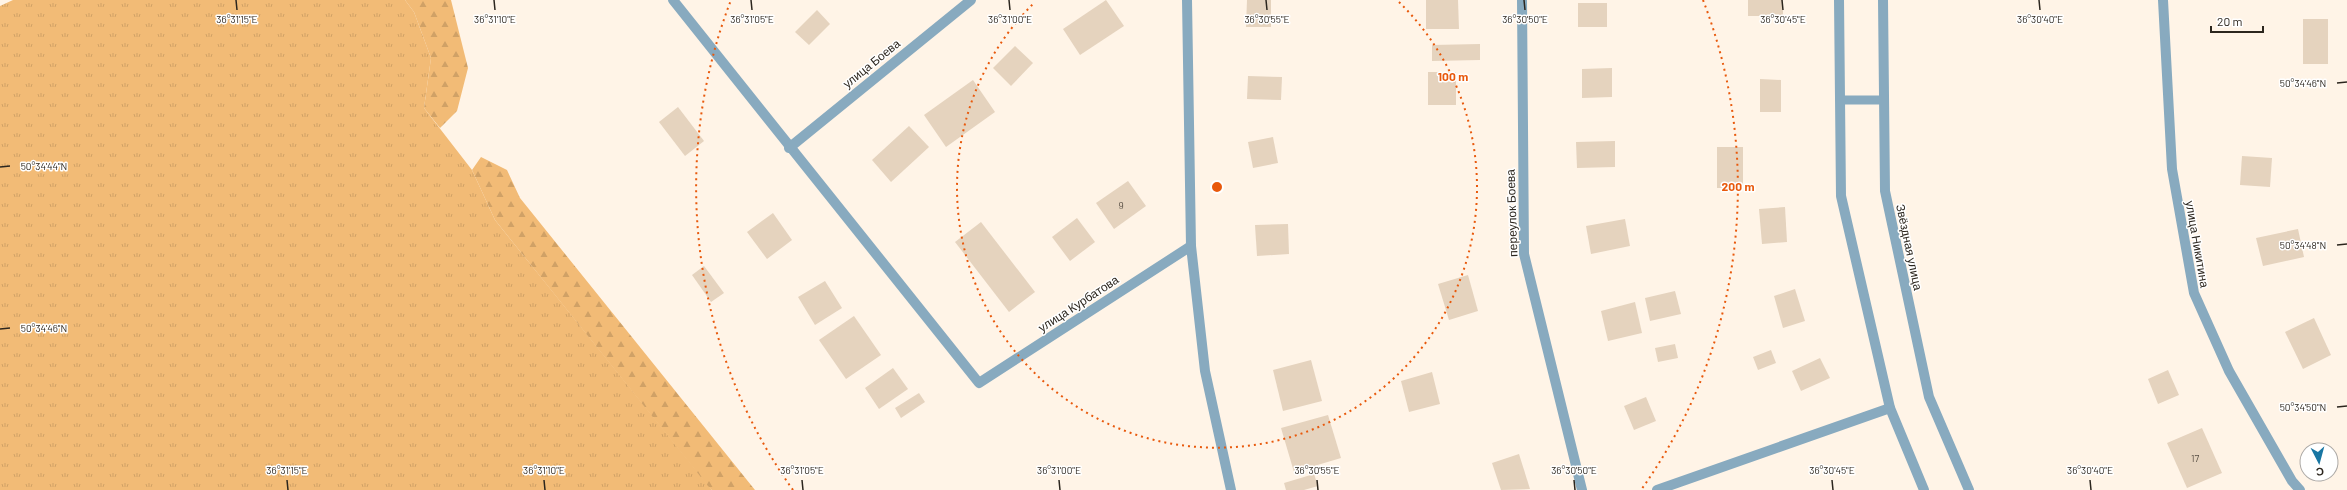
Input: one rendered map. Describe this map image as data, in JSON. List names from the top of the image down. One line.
{"streets":{"street":["улица Боева","переулок Боева","улица Никитина","Звёздная улица","улица Курбатова"]},"crossings":[["улица Боева","улица Курбатова"]],"house_numbers":["9","17"],"scale_bar":"20 m","north":"bottom","coordinates":["36°31'15\"E","36°31'10\"E","36°31'05\"E","36°31'00\"E","36°30'55\"E","36°30'50\"E","36°30'45\"E","36°30'40\"E","50°34'46\"N","50°34'44\"N","50°34'48\"N","50°34'50\"N"],"rings":["100 m","200 m"]}
